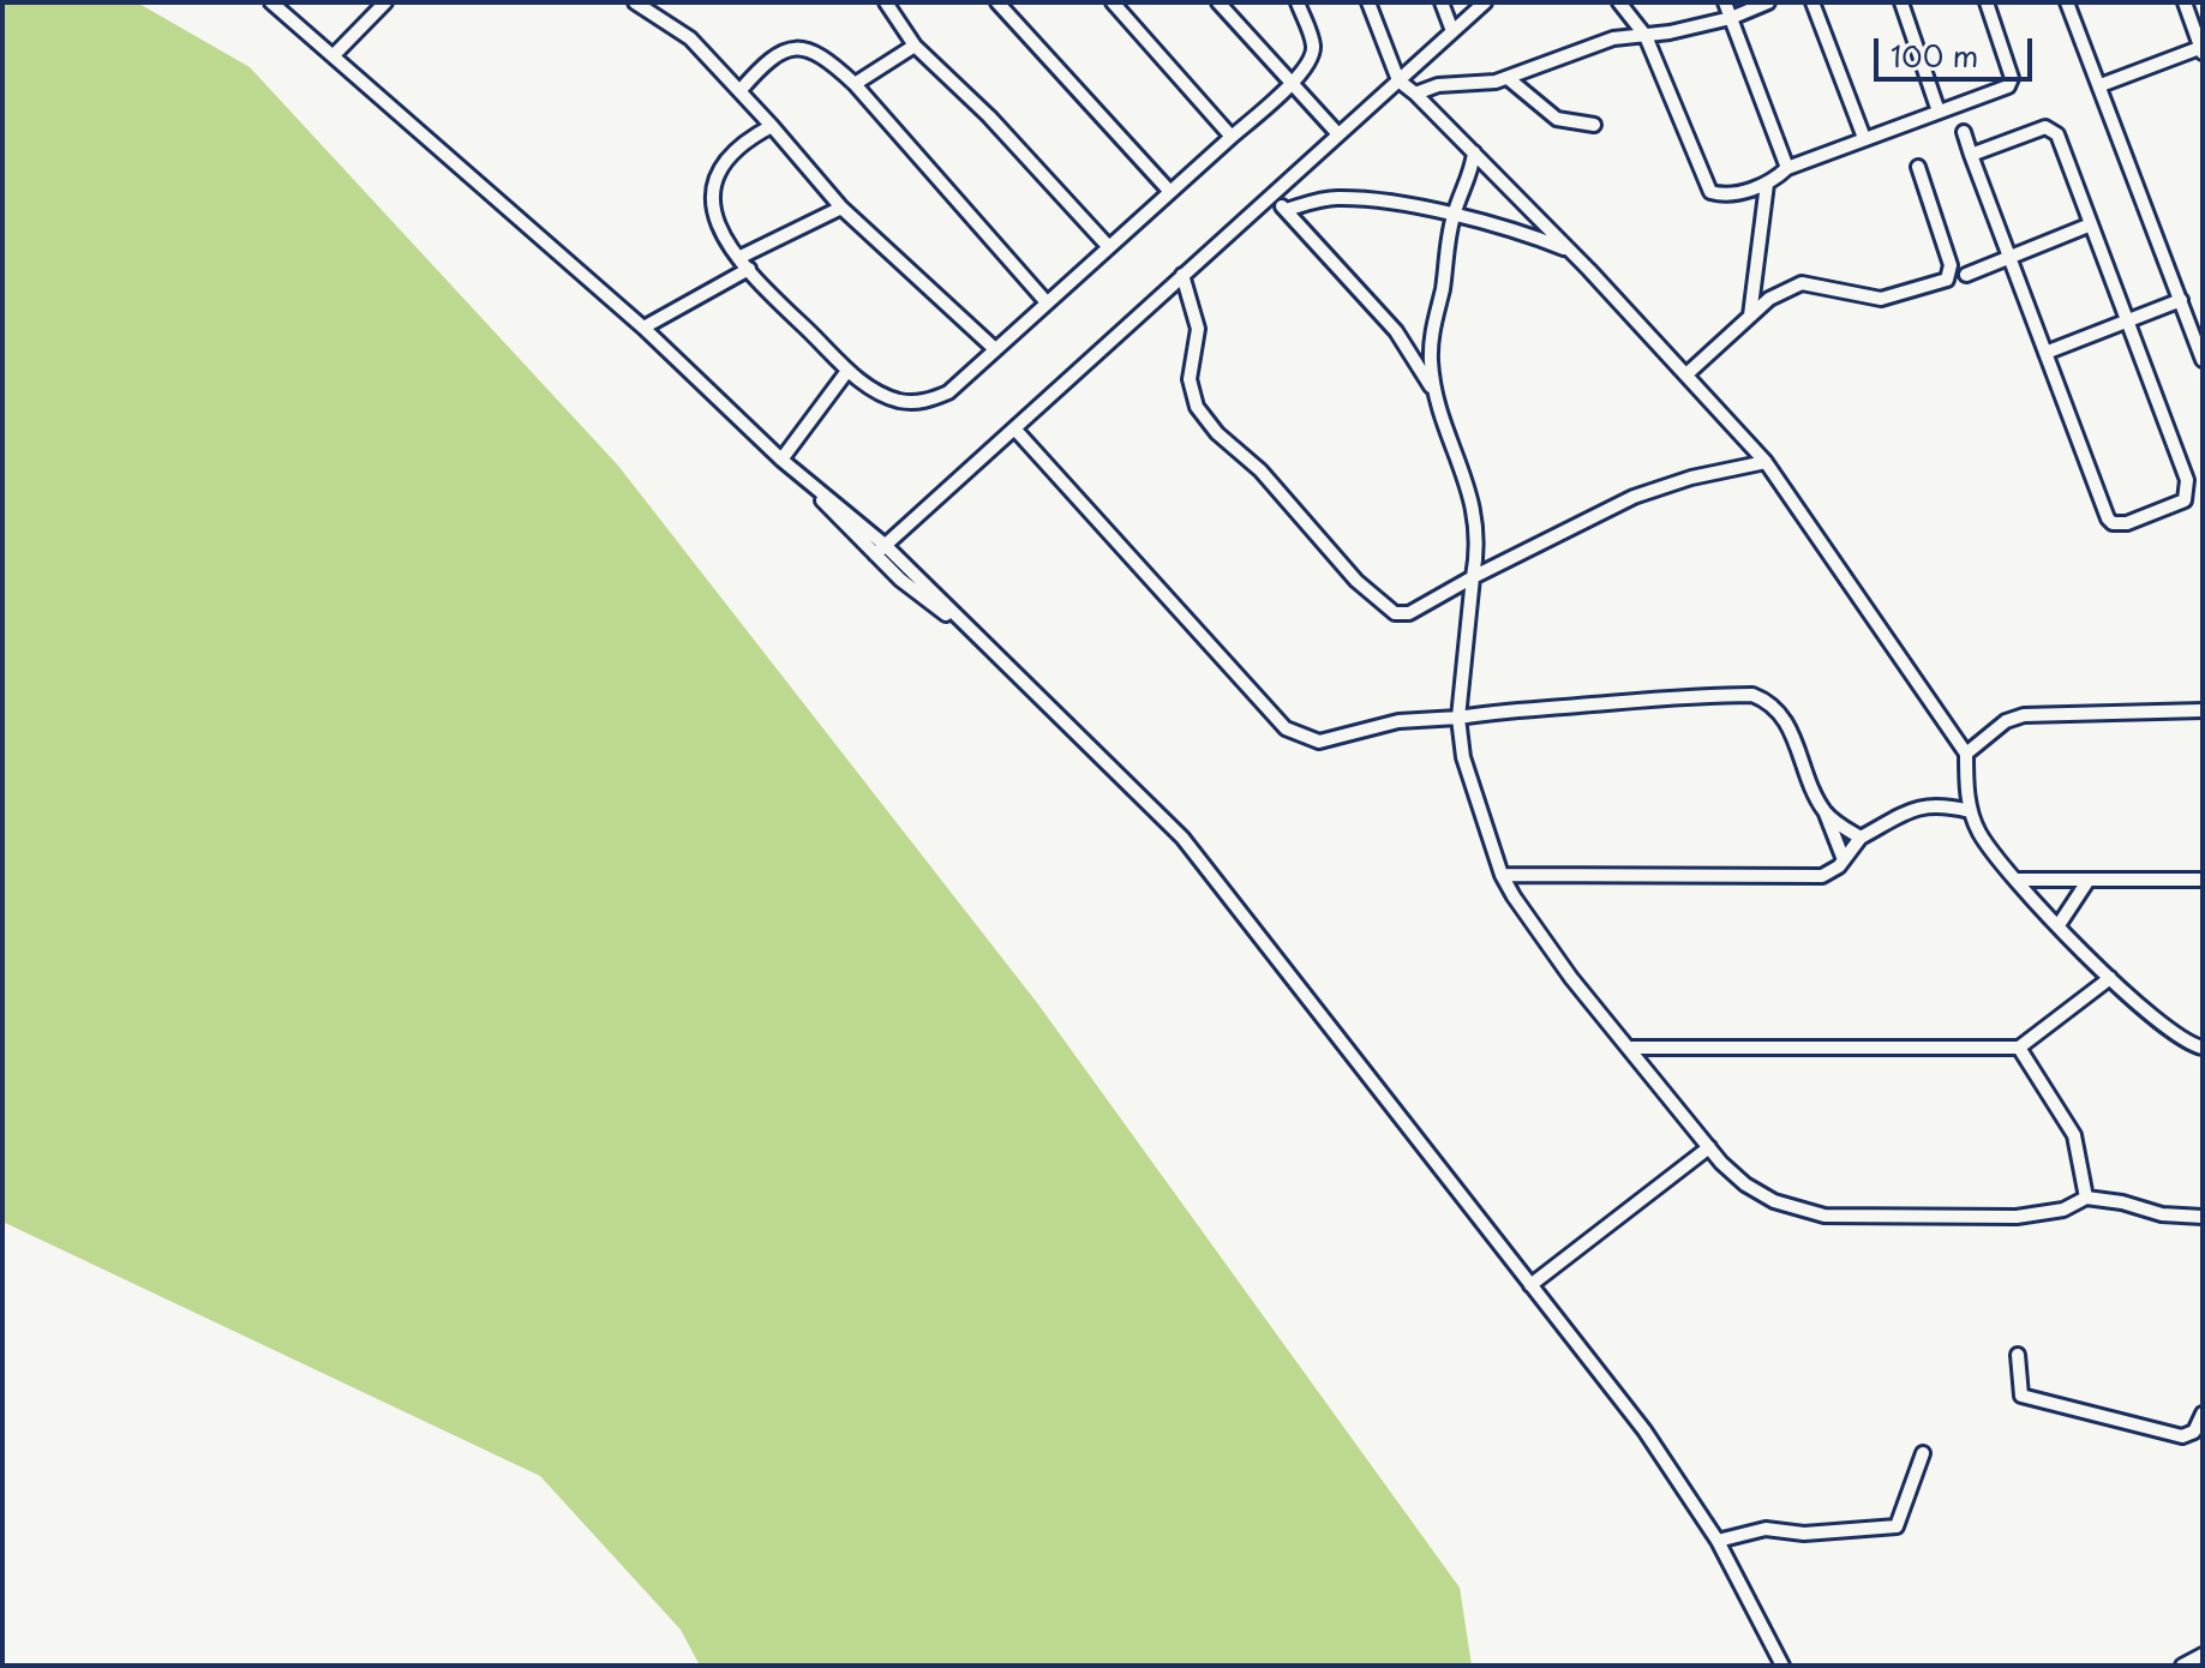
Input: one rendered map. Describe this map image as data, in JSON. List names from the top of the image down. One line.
{"scale_bar":"100 m"}
